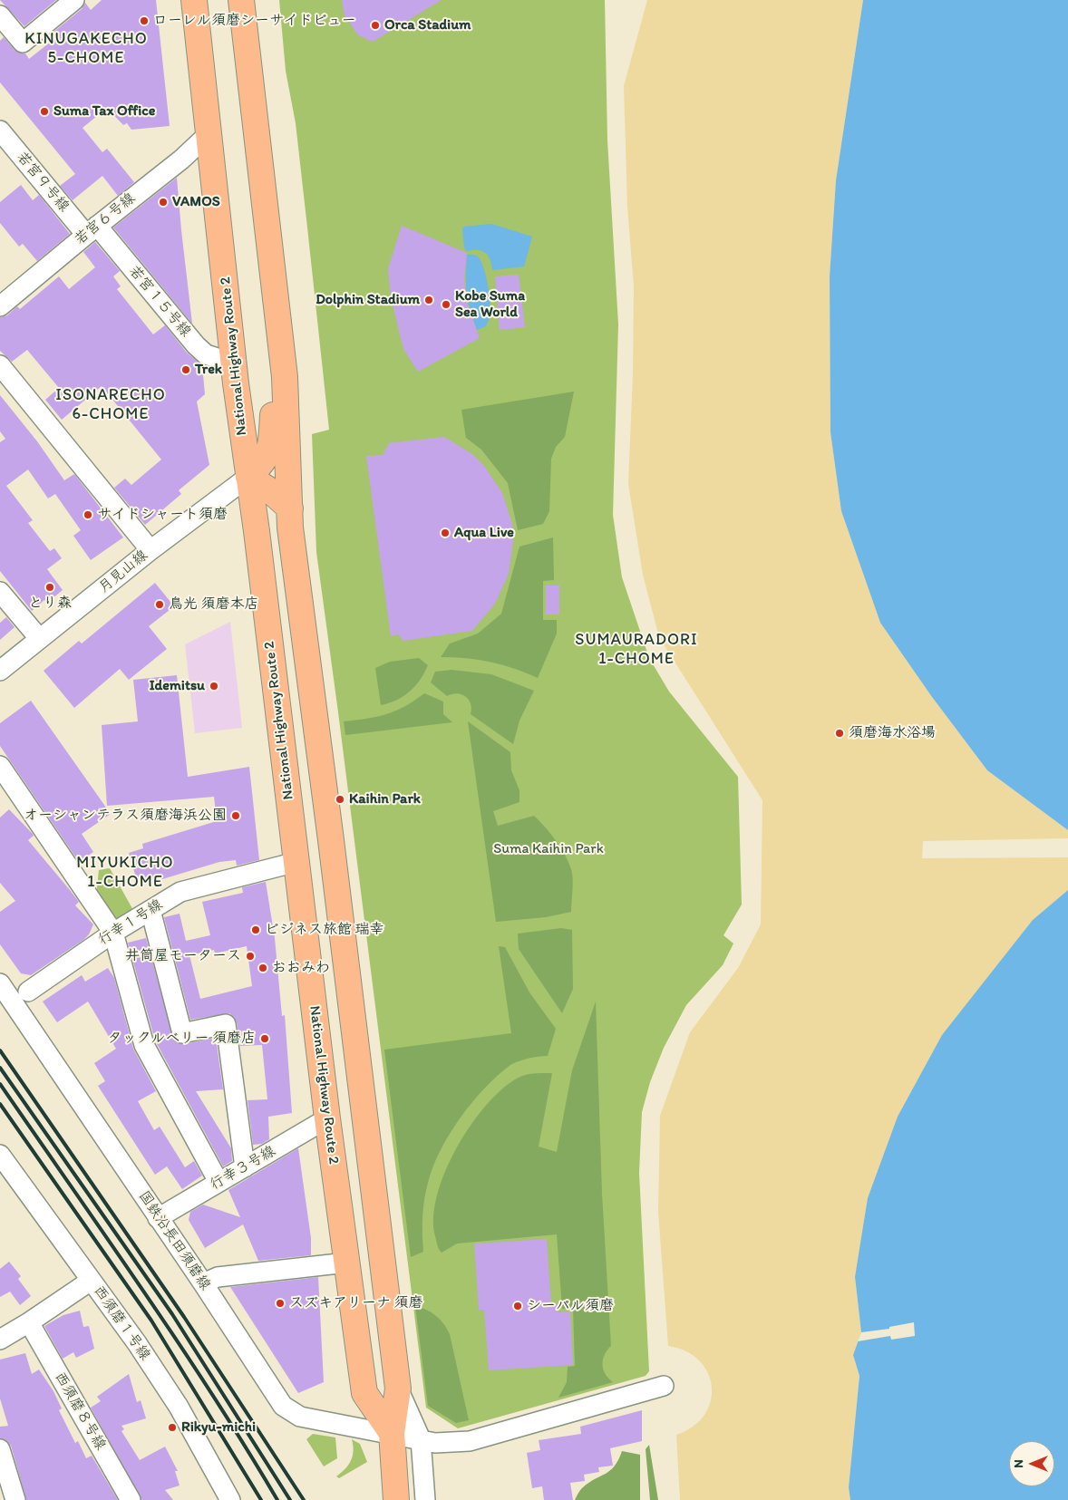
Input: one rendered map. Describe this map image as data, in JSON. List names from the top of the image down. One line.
{"streets":{"highway":["National Highway Route 2"],"street":["若宮９号線","若宮６号線","若宮１５号線","月見山線","行幸１号線","行幸３号線","国鉄沿長田須磨線","西須磨１号線","西須磨８号線"]},"crossings":[["若宮９号線","若宮６号線"],["若宮９号線","若宮１５号線"],["若宮６号線","若宮１５号線"],["若宮６号線","National Highway Route 2"],["若宮１５号線","National Highway Route 2"],["National Highway Route 2","月見山線"],["National Highway Route 2","行幸１号線"],["National Highway Route 2","行幸３号線"],["National Highway Route 2","国鉄沿長田須磨線"],["行幸３号線","国鉄沿長田須磨線"]],"districts":["KINUGAKECHO 5-CHOME","ISONARECHO 6-CHOME","SUMAURADORI 1-CHOME","MIYUKICHO 1-CHOME"],"parks":["Suma Kaihin Park"],"places":["ローレル須磨シーサイドビュー","Orca Stadium","Suma Tax Office","VAMOS","Dolphin Stadium","Kobe Suma Sea World","Trek","サイドシャート須磨","Aqua Live","とり森","鳥光 須磨本店","Idemitsu","須磨海水浴場","Kaihin Park","オーシャンテラス須磨海浜公園","ビジネス旅館 瑞幸","井筒屋モータース","おおみわ","タックルベリー 須磨店","スズキアリーナ 須磨","シーパル須磨","Rikyu-michi"],"north":"left"}
